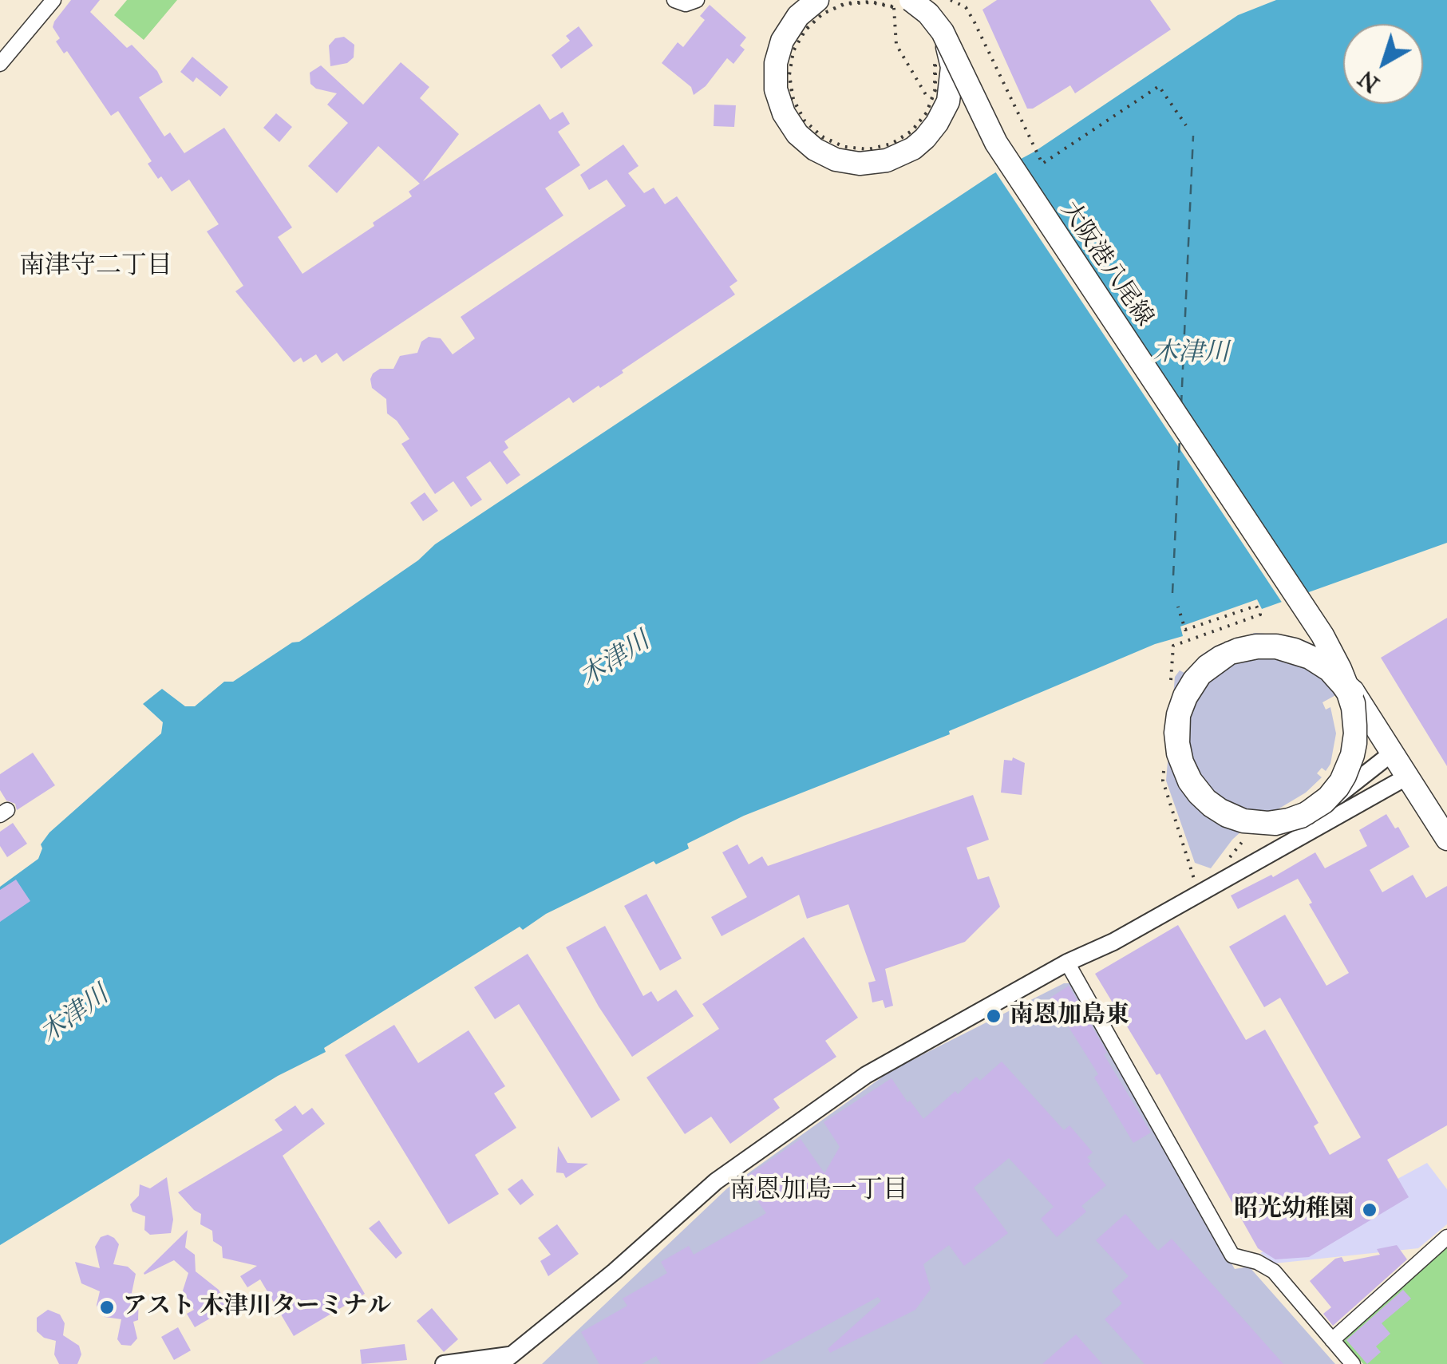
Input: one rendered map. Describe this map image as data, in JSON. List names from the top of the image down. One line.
{"streets":{"main road":["大阪港八尾線"]},"districts":["南津守二丁目","南恩加島一丁目"],"water":["木津川"],"places":["南恩加島東","昭光幼稚園","アスト 木津川ターミナル"],"north":"bottom left"}
